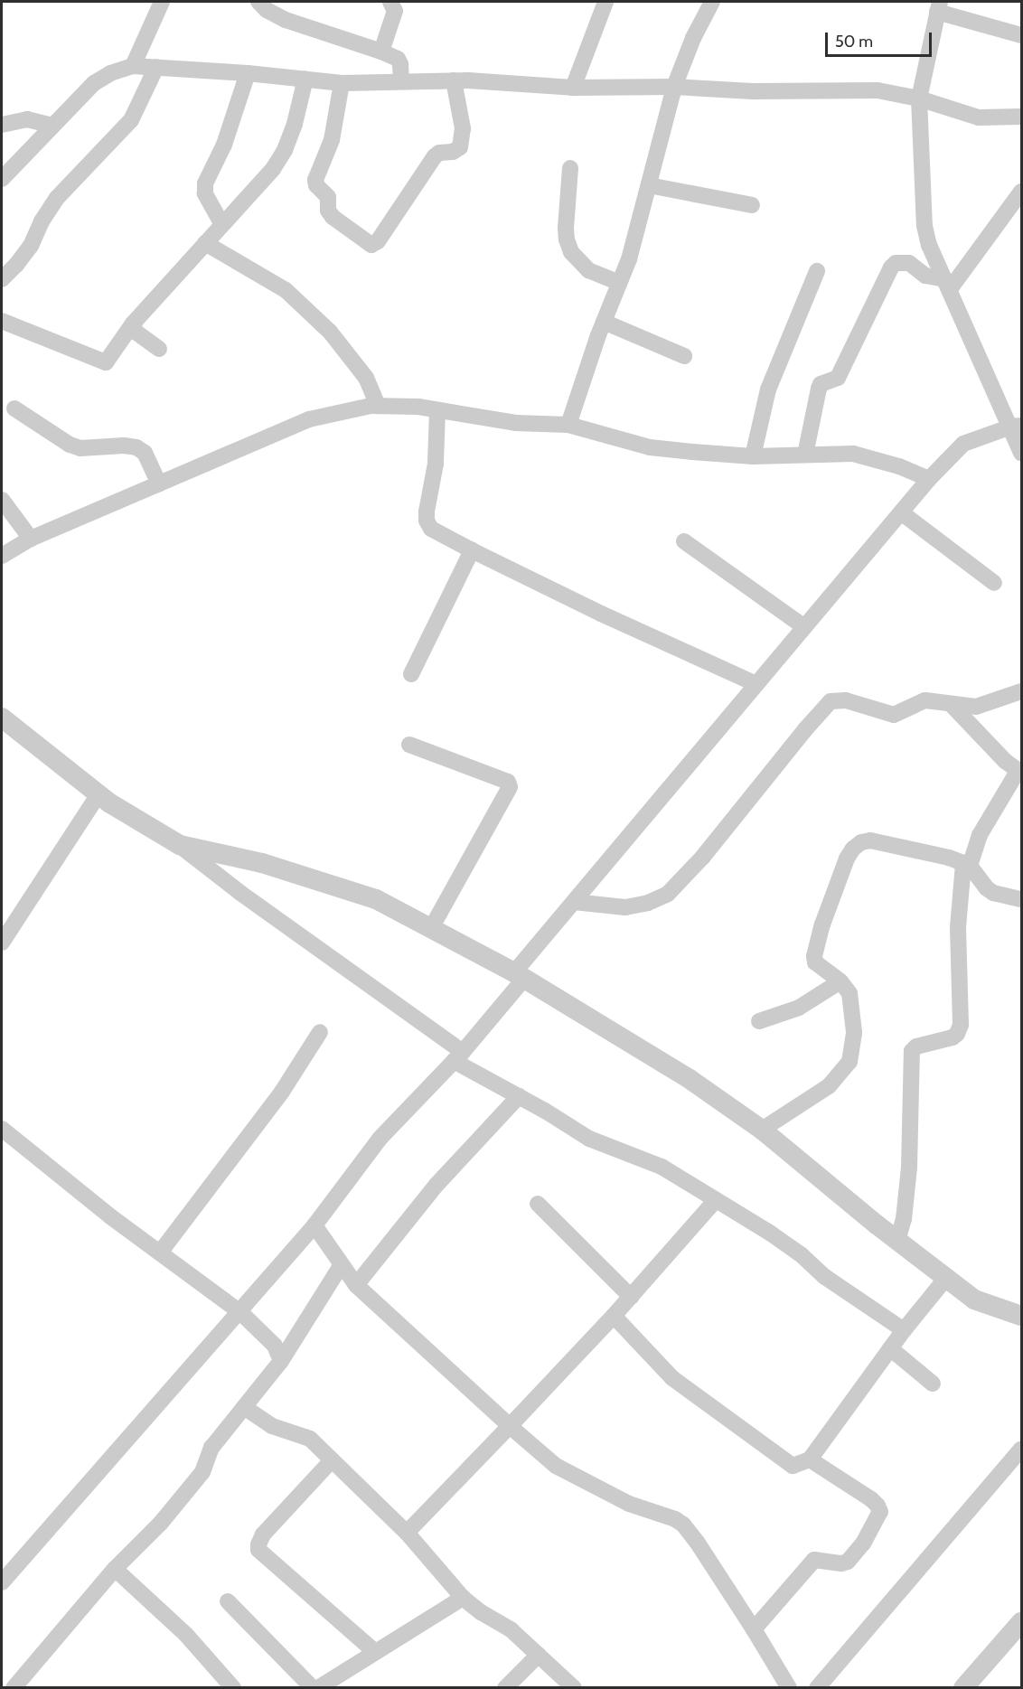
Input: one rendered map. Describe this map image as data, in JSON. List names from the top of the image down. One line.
{"scale_bar":"50 m"}
